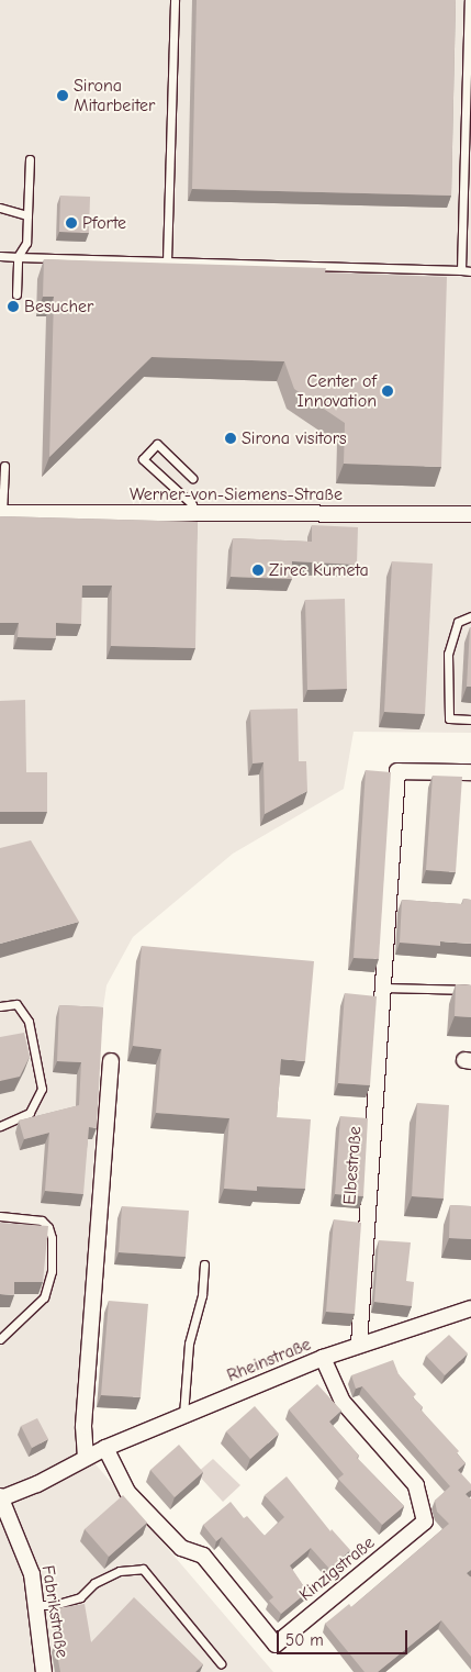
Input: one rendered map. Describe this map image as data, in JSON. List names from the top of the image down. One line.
{"streets":{"street":["Werner-von-Siemens-Straße","Elbestraße","Rheinstraße","Kinzigstraße","Fabrikstraße"]},"crossings":[["Elbestraße","Rheinstraße"],["Rheinstraße","Kinzigstraße"],["Rheinstraße","Fabrikstraße"]],"places":["Sirona Mitarbeiter","Pforte","Besucher","Center of Innovation","Sirona visitors","Zirec Kumeta"],"scale_bar":"50 m"}
